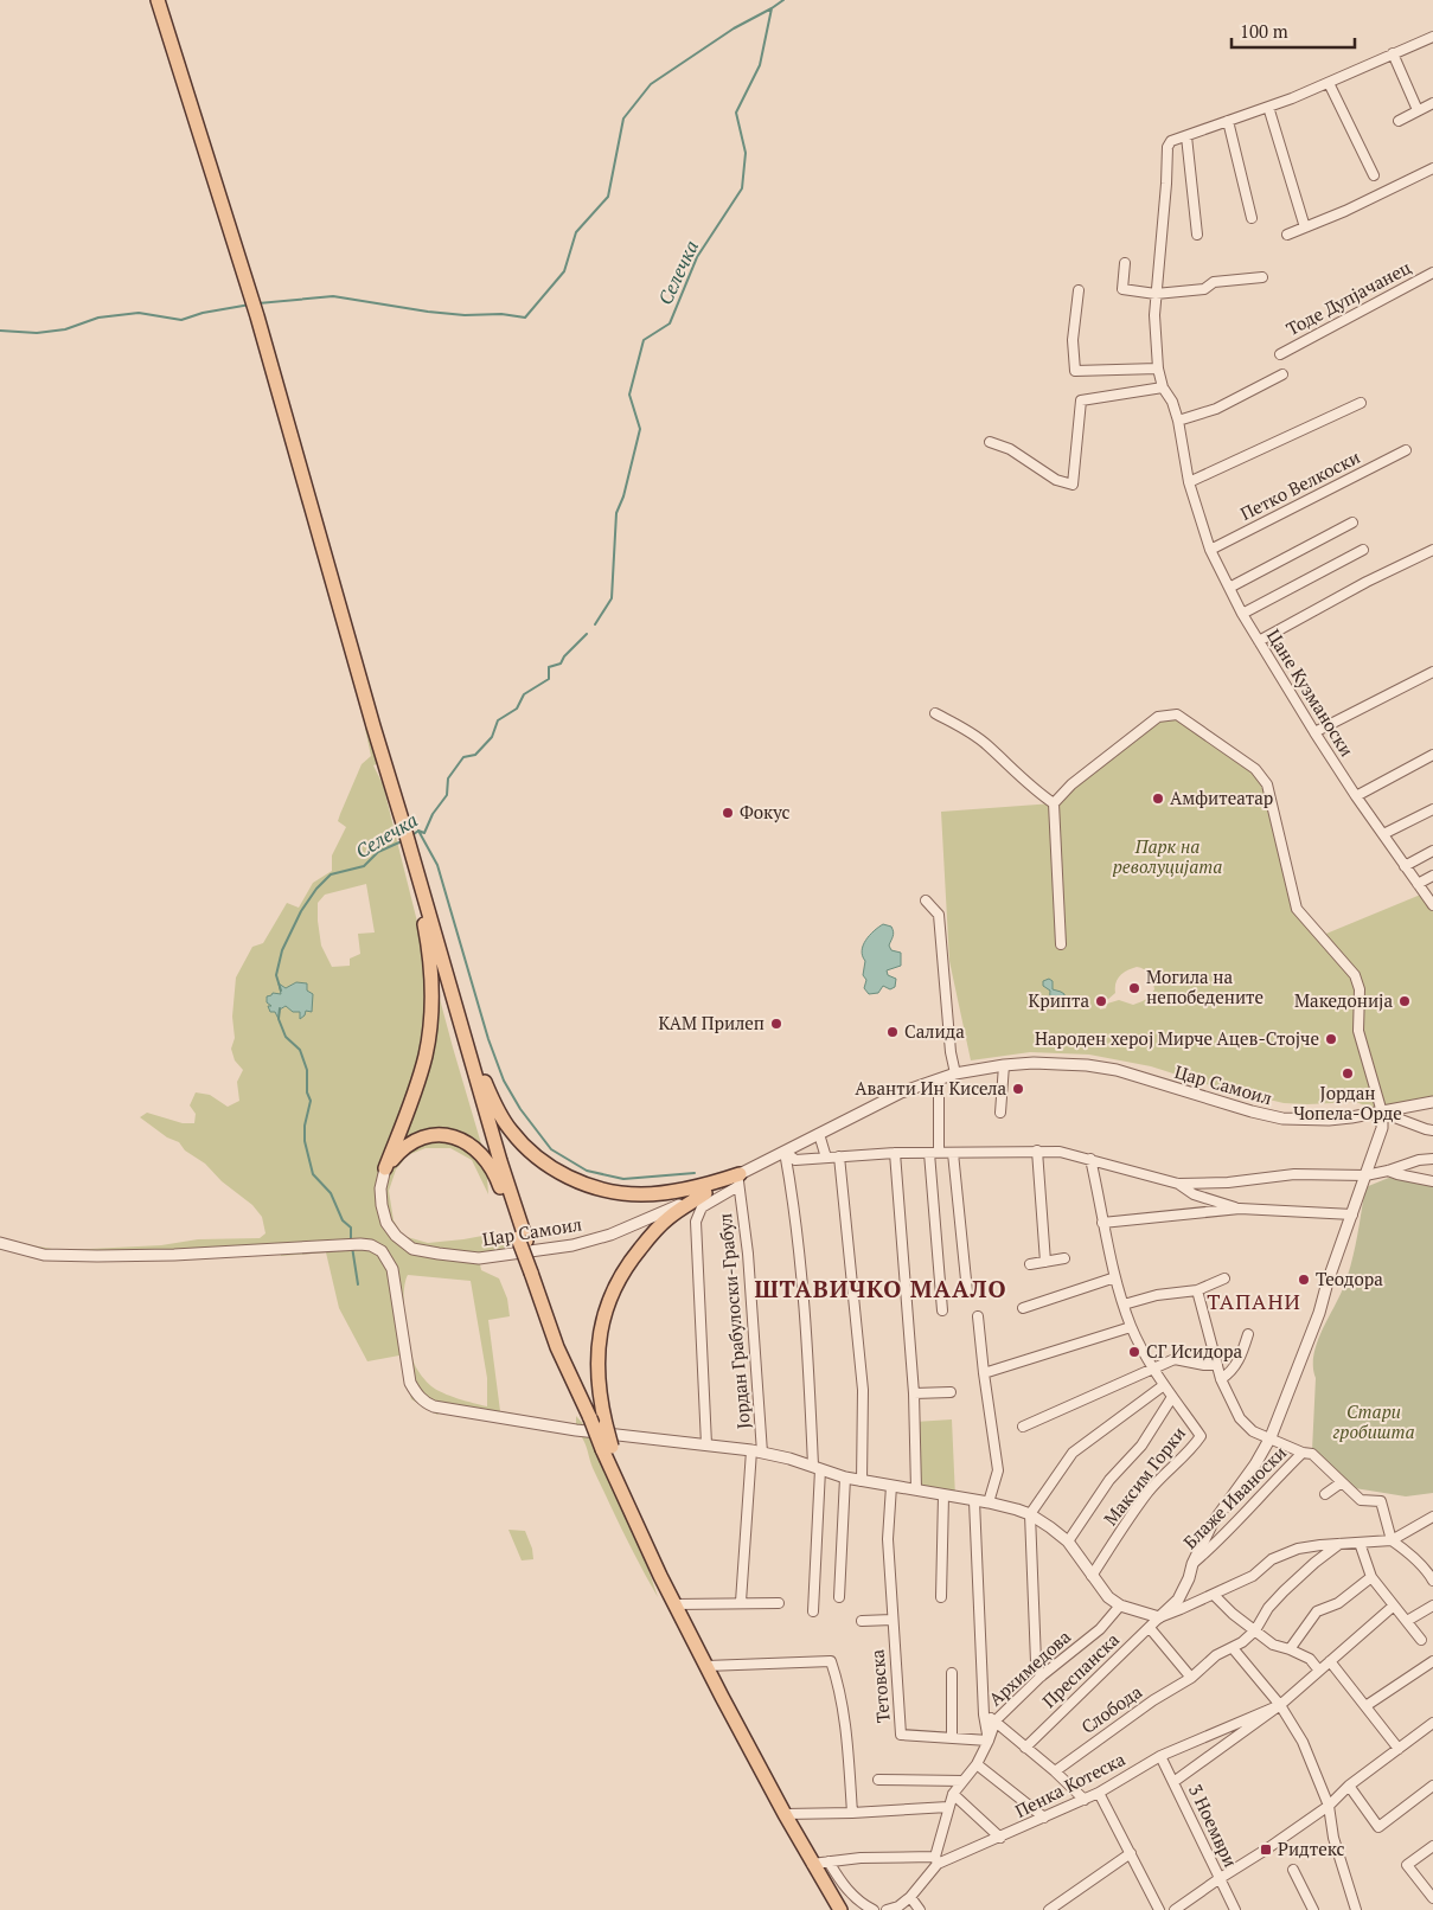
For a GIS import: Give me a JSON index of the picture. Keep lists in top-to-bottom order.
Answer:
{
  "streets": {
    "street": [
      "Тоде Дупјачанец",
      "Петко Велкоски",
      "Цане Кузманоски",
      "Цар Самоил",
      "Јордан Грабулоски-Грабул",
      "Максим Горки",
      "Блаже Иваноски",
      "Архимедова",
      "Преспанска",
      "Тетовска",
      "Слобода",
      "Пенка Котеска",
      "3 Ноември"
    ]
  },
  "crossings": [
    ["Петко Велкоски", "Цане Кузманоски"],
    ["Цар Самоил", "Јордан Грабулоски-Грабул"],
    ["Цар Самоил", "Блаже Иваноски"],
    ["Јордан Грабулоски-Грабул", "Максим Горки"],
    ["Јордан Грабулоски-Грабул", "Блаже Иваноски"],
    ["Јордан Грабулоски-Грабул", "Архимедова"],
    ["Јордан Грабулоски-Грабул", "Преспанска"],
    ["Јордан Грабулоски-Грабул", "Тетовска"],
    ["Блаже Иваноски", "Преспанска"],
    ["Архимедова", "Тетовска"],
    ["Архимедова", "Пенка Котеска"],
    ["Пенка Котеска", "3 Ноември"]
  ],
  "districts": ["ШТАВИЧКО МААЛО", "ТАПАНИ"],
  "water": ["Селечка"],
  "parks": ["Парк на револуцијата", "Стари гробишта"],
  "places": {
    "other": [
      "Амфитеатар",
      "Фокус",
      "Могила на непобедените",
      "Крипта",
      "Македонија",
      "КАМ Прилеп",
      "Салида",
      "Народен херој Мирче Ацев-Стојче",
      "Јордан Чопела-Орде",
      "Аванти Ин Кисела",
      "Теодора",
      "СГ Исидора"
    ],
    "transit": ["Ридтекс"]
  },
  "scale_bar": "100 m"
}
